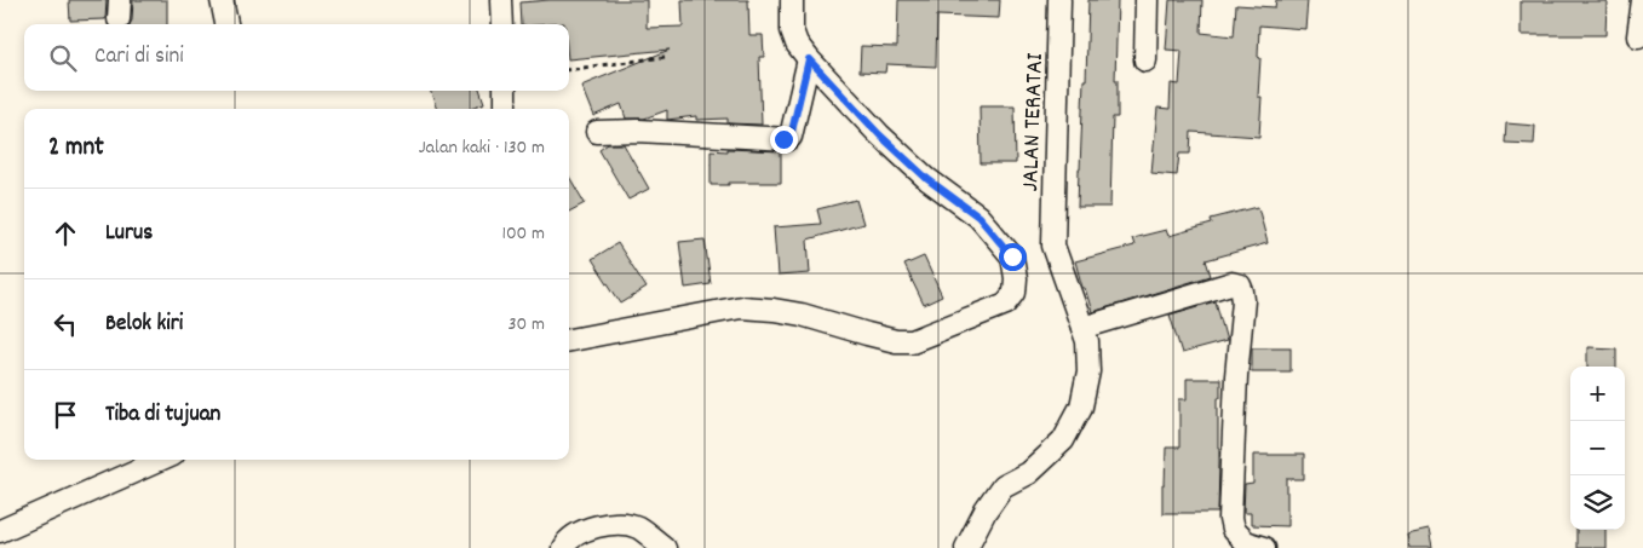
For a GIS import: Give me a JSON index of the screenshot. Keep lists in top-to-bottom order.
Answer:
{
  "streets": {
    "street": ["JALAN TERATAI"]
  },
  "page": {
    "search": "Cari di sini",
    "heading": ["2 mnt", "Jalan kaki · 130 m"],
    "list": [
      ["Lurus", "100 m"],
      ["Belok kiri", "30 m"],
      "Tiba di tujuan"
    ],
    "map_buttons": ["+", "−"]
  }
}
